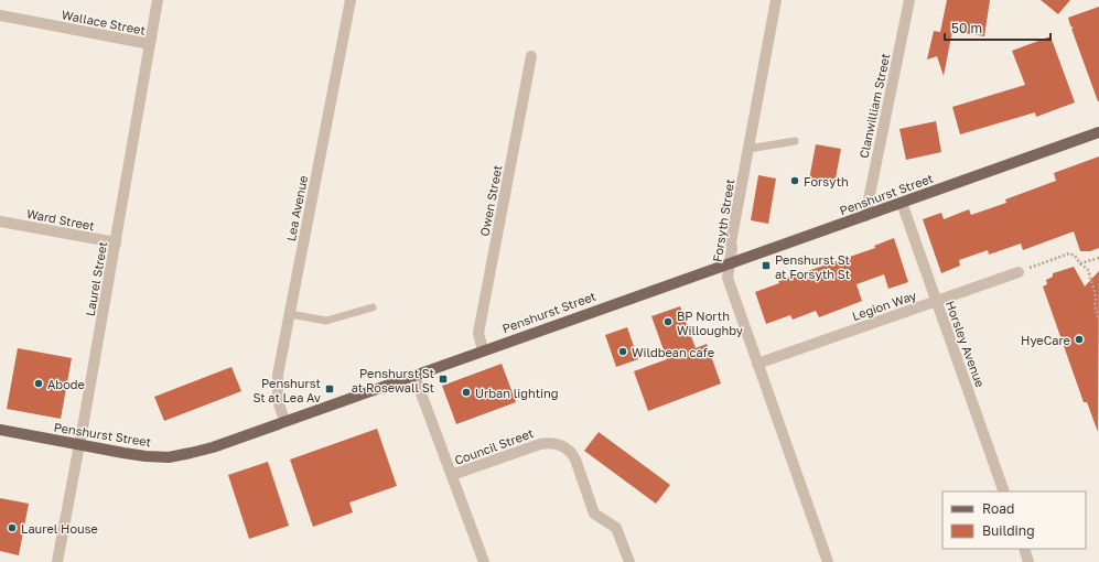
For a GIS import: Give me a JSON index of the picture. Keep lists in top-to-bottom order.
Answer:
{
  "streets": {
    "main road": ["Penshurst Street"],
    "street": [
      "Wallace Street",
      "Clanwilliam Street",
      "Owen Street",
      "Lea Avenue",
      "Ward Street",
      "Forsyth Street",
      "Laurel Street",
      "Legion Way",
      "Horsley Avenue",
      "Council Street"
    ]
  },
  "crossings": [
    ["Wallace Street", "Laurel Street"],
    ["Clanwilliam Street", "Penshurst Street"],
    ["Penshurst Street", "Owen Street"],
    ["Penshurst Street", "Lea Avenue"],
    ["Penshurst Street", "Forsyth Street"],
    ["Penshurst Street", "Laurel Street"],
    ["Penshurst Street", "Horsley Avenue"],
    ["Ward Street", "Laurel Street"],
    ["Forsyth Street", "Legion Way"],
    ["Legion Way", "Horsley Avenue"]
  ],
  "places": {
    "other": [
      "Forsyth",
      "BP North Willoughby",
      "HyeCare",
      "Wildbean cafe",
      "Abode",
      "Urban lighting",
      "Laurel House"
    ],
    "transit": ["Penshurst St at Forsyth St", "Penshurst St at Rosewall St", "Penshurst St at Lea Av"]
  },
  "legend": ["Road", "Building"],
  "scale_bar": "50 m"
}
